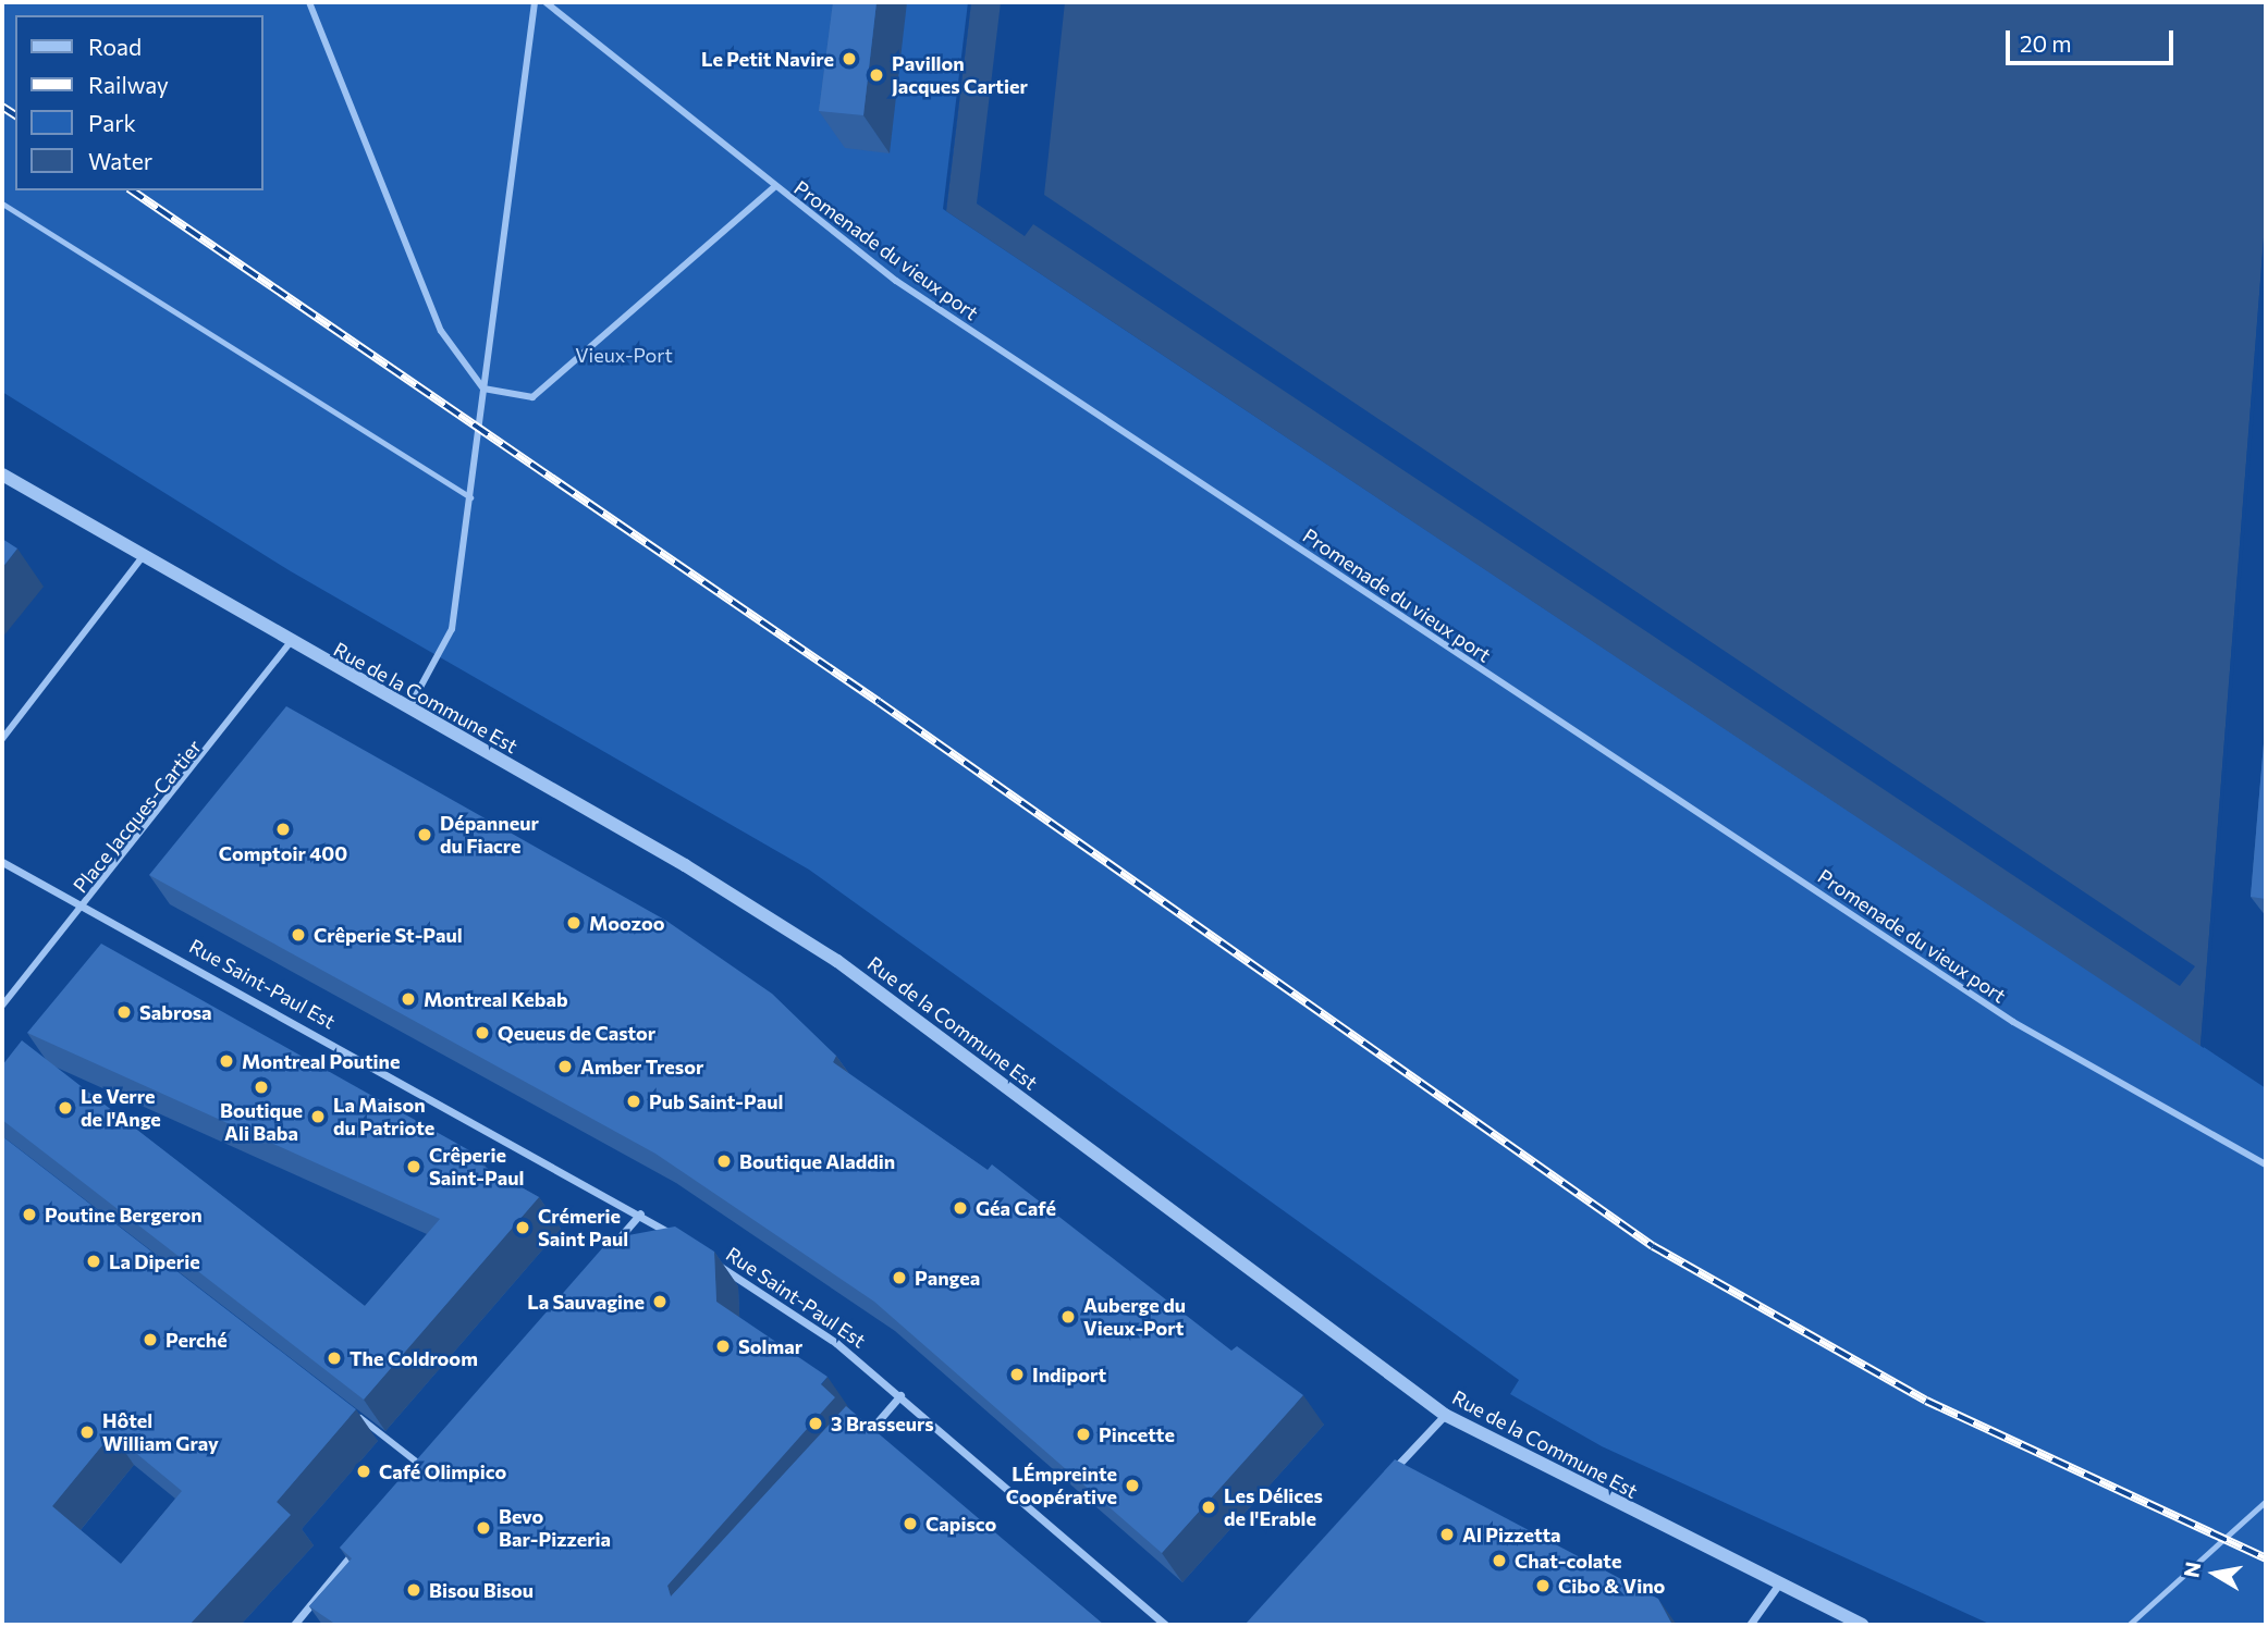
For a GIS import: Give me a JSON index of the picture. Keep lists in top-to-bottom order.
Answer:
{
  "streets": {
    "street": [
      "Promenade du vieux port",
      "Rue de la Commune Est",
      "Place Jacques-Cartier",
      "Rue Saint-Paul Est"
    ]
  },
  "crossings": [
    ["Rue de la Commune Est", "Place Jacques-Cartier"],
    ["Place Jacques-Cartier", "Rue Saint-Paul Est"]
  ],
  "parks": ["Vieux-Port"],
  "places": [
    "Le Petit Navire",
    "Pavillon Jacques Cartier",
    "Comptoir 400",
    "Dépanneur du Fiacre",
    "Moozoo",
    "Crêperie St-Paul",
    "Montreal Kebab",
    "Sabrosa",
    "Qeueus de Castor",
    "Montreal Poutine",
    "Amber Tresor",
    "Boutique Ali Baba",
    "Pub Saint-Paul",
    "Le Verre de l'Ange",
    "La Maison du Patriote",
    "Boutique Aladdin",
    "Crêperie Saint-Paul",
    "Géa Café",
    "Poutine Bergeron",
    "Crémerie Saint Paul",
    "La Diperie",
    "Pangea",
    "La Sauvagine",
    "Auberge du Vieux-Port",
    "Perché",
    "Solmar",
    "The Coldroom",
    "Indiport",
    "3 Brasseurs",
    "Hôtel William Gray",
    "Pincette",
    "Café Olimpico",
    "LÉmpreinte Coopérative",
    "Les Délices de l'Erable",
    "Capisco",
    "Bevo Bar-Pizzeria",
    "Al Pizzetta",
    "Chat-colate",
    "Cibo & Vino",
    "Bisou Bisou"
  ],
  "legend": [
    "Road",
    "Railway",
    "Park",
    "Water"
  ],
  "scale_bar": "20 m",
  "north": "left"
}
